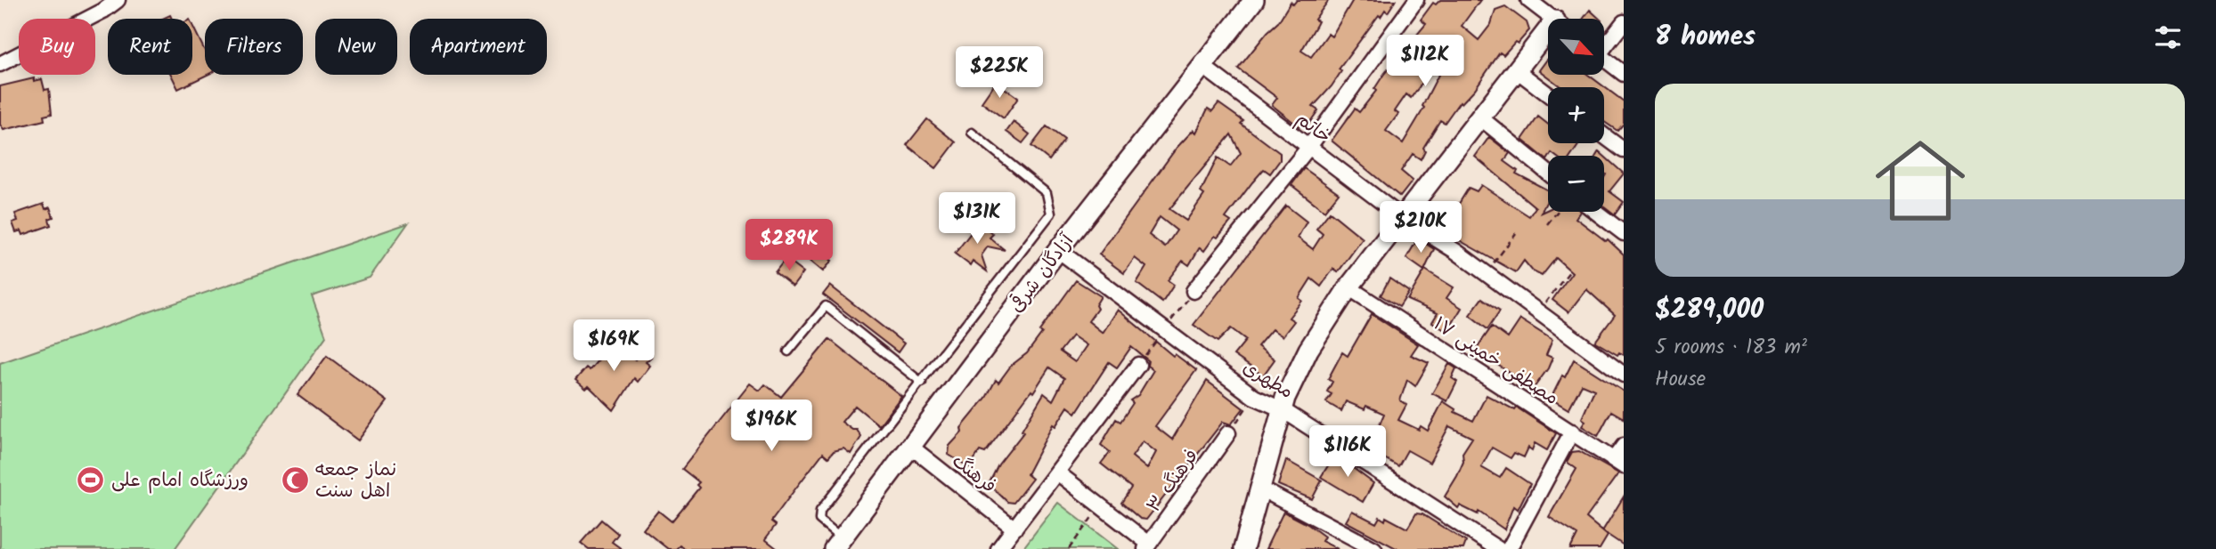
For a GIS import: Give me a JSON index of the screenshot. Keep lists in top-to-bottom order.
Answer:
{
  "streets": {
    "main road": ["آزادگان شرقی"],
    "street": [
      "خاتم",
      "مصطفی خمینی ۱۷",
      "مطهری",
      "فرهنگ",
      "فرهنگ ۳"
    ]
  },
  "crossings": [
    ["خاتم", "آزادگان شرقی"],
    ["آزادگان شرقی", "مطهری"],
    ["آزادگان شرقی", "فرهنگ"]
  ],
  "places": {
    "sports": ["ورزشگاه امام علی"],
    "mosque": ["نماز جمعه اهل سنت"]
  },
  "north": "bottom right",
  "page": {
    "heading": "8 homes",
    "map_buttons": ["+", "−"],
    "chip": [
      "Buy",
      "Rent",
      "Filters",
      "New",
      "Apartment"
    ],
    "price": [
      "$112K",
      "$225K",
      "$131K",
      "$210K",
      "$289K",
      "$169K",
      "$196K",
      "$116K"
    ],
    "list": [
      {
        "name": "$289,000",
        "note": "5 rooms · 183 m² · House"
      }
    ]
  }
}
